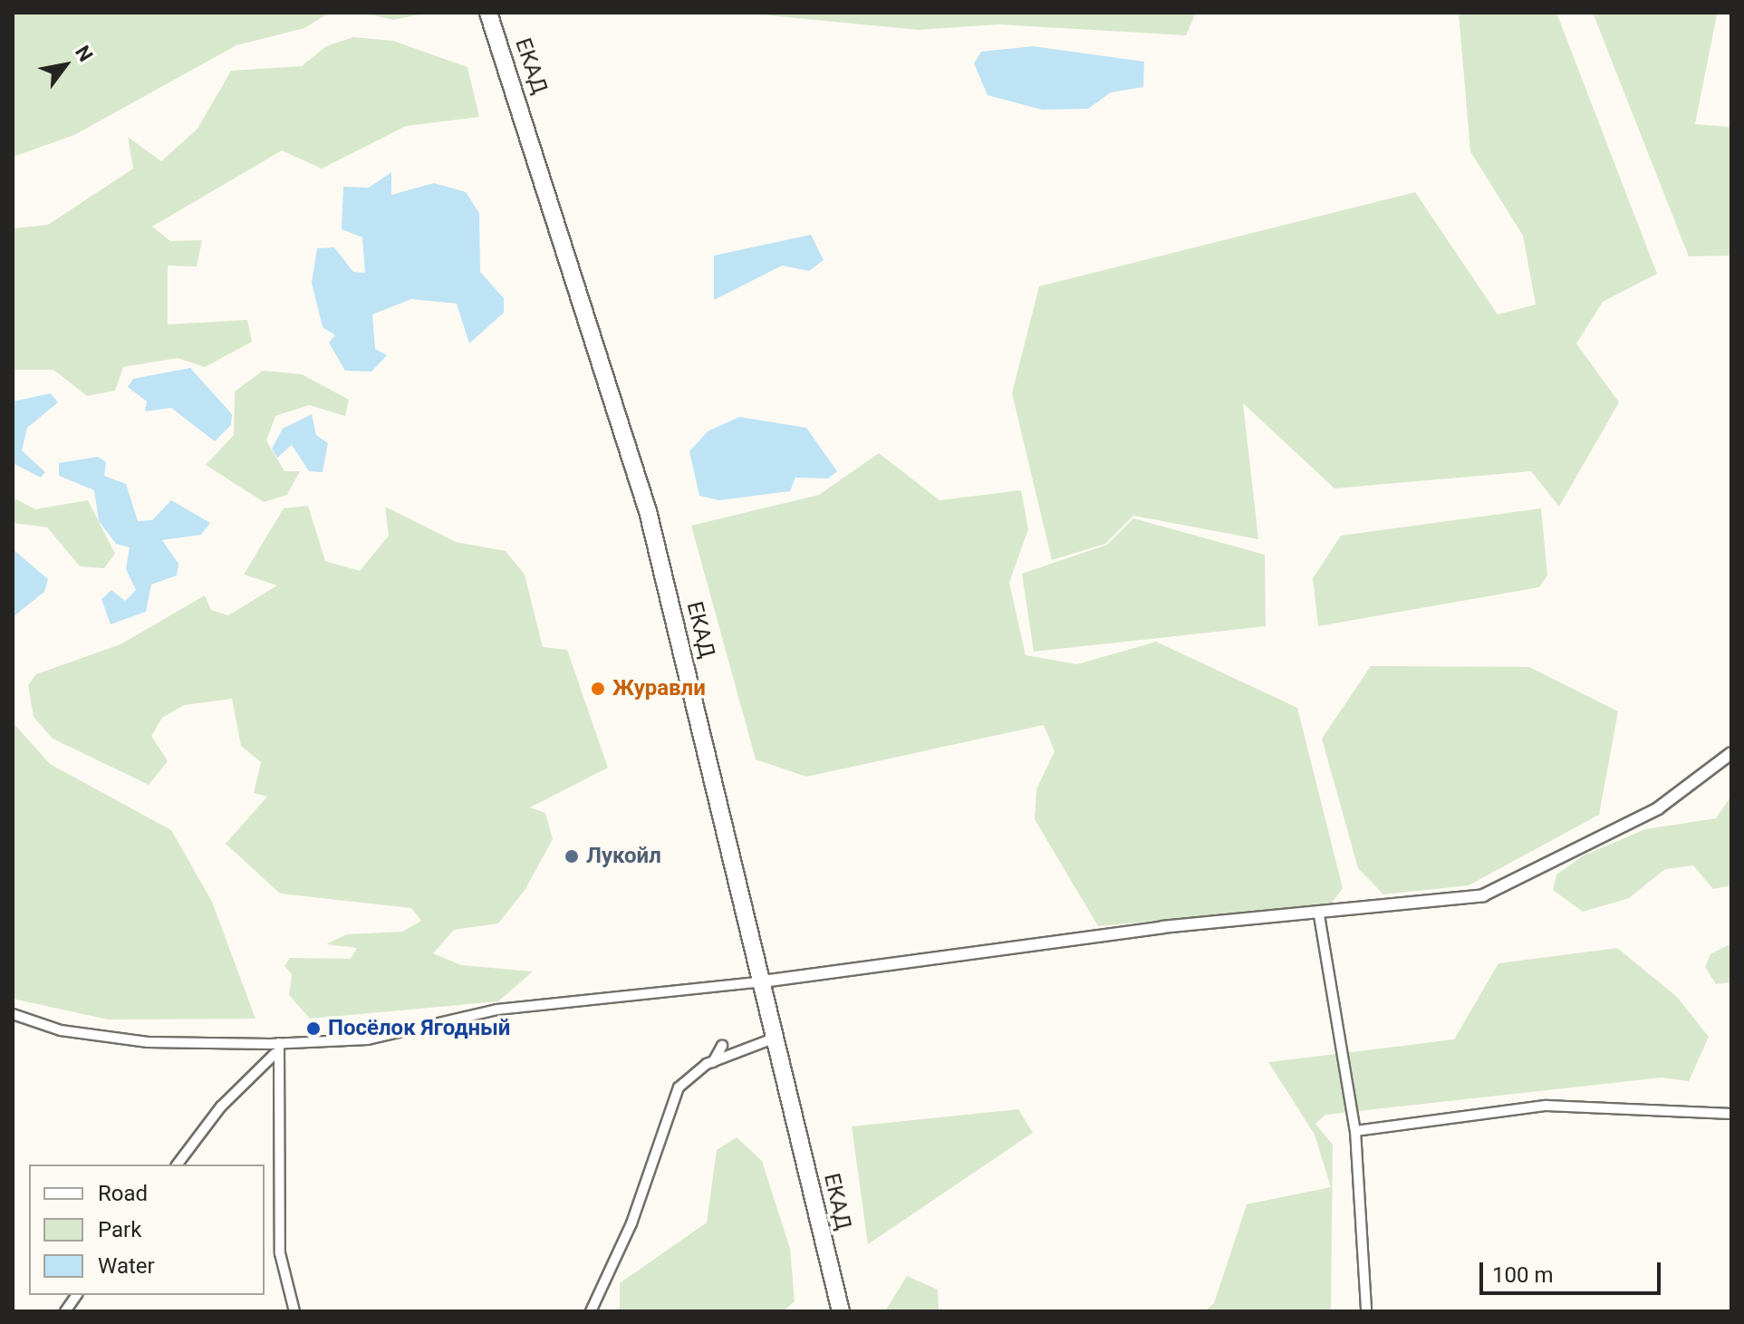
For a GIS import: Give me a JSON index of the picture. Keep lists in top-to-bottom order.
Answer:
{
  "streets": {
    "highway": ["ЕКАД"]
  },
  "places": ["Журавли", "Лукойл", "Посёлок Ягодный"],
  "legend": ["Road", "Park", "Water"],
  "scale_bar": "100 m",
  "north": "top right"
}
